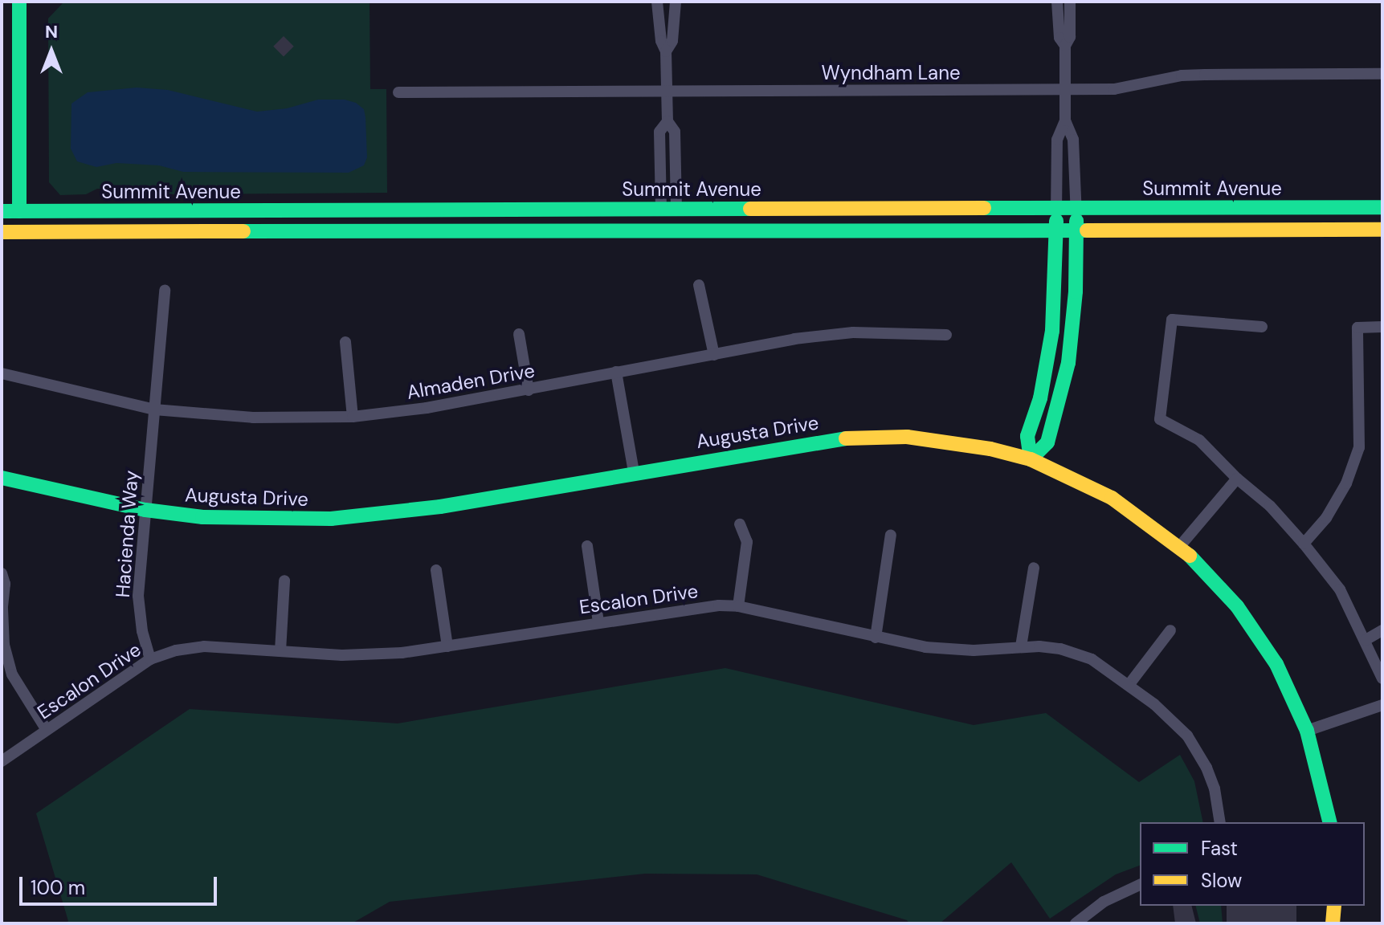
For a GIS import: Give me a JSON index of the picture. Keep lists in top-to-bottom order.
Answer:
{
  "streets": {
    "main road": ["Summit Avenue", "Augusta Drive"],
    "street": [
      "Wyndham Lane",
      "Almaden Drive",
      "Hacienda Way",
      "Escalon Drive"
    ]
  },
  "crossings": [
    ["Almaden Drive", "Hacienda Way"],
    ["Augusta Drive", "Hacienda Way"],
    ["Hacienda Way", "Escalon Drive"]
  ],
  "legend": ["Fast", "Slow"],
  "scale_bar": "100 m",
  "north": "top"
}
